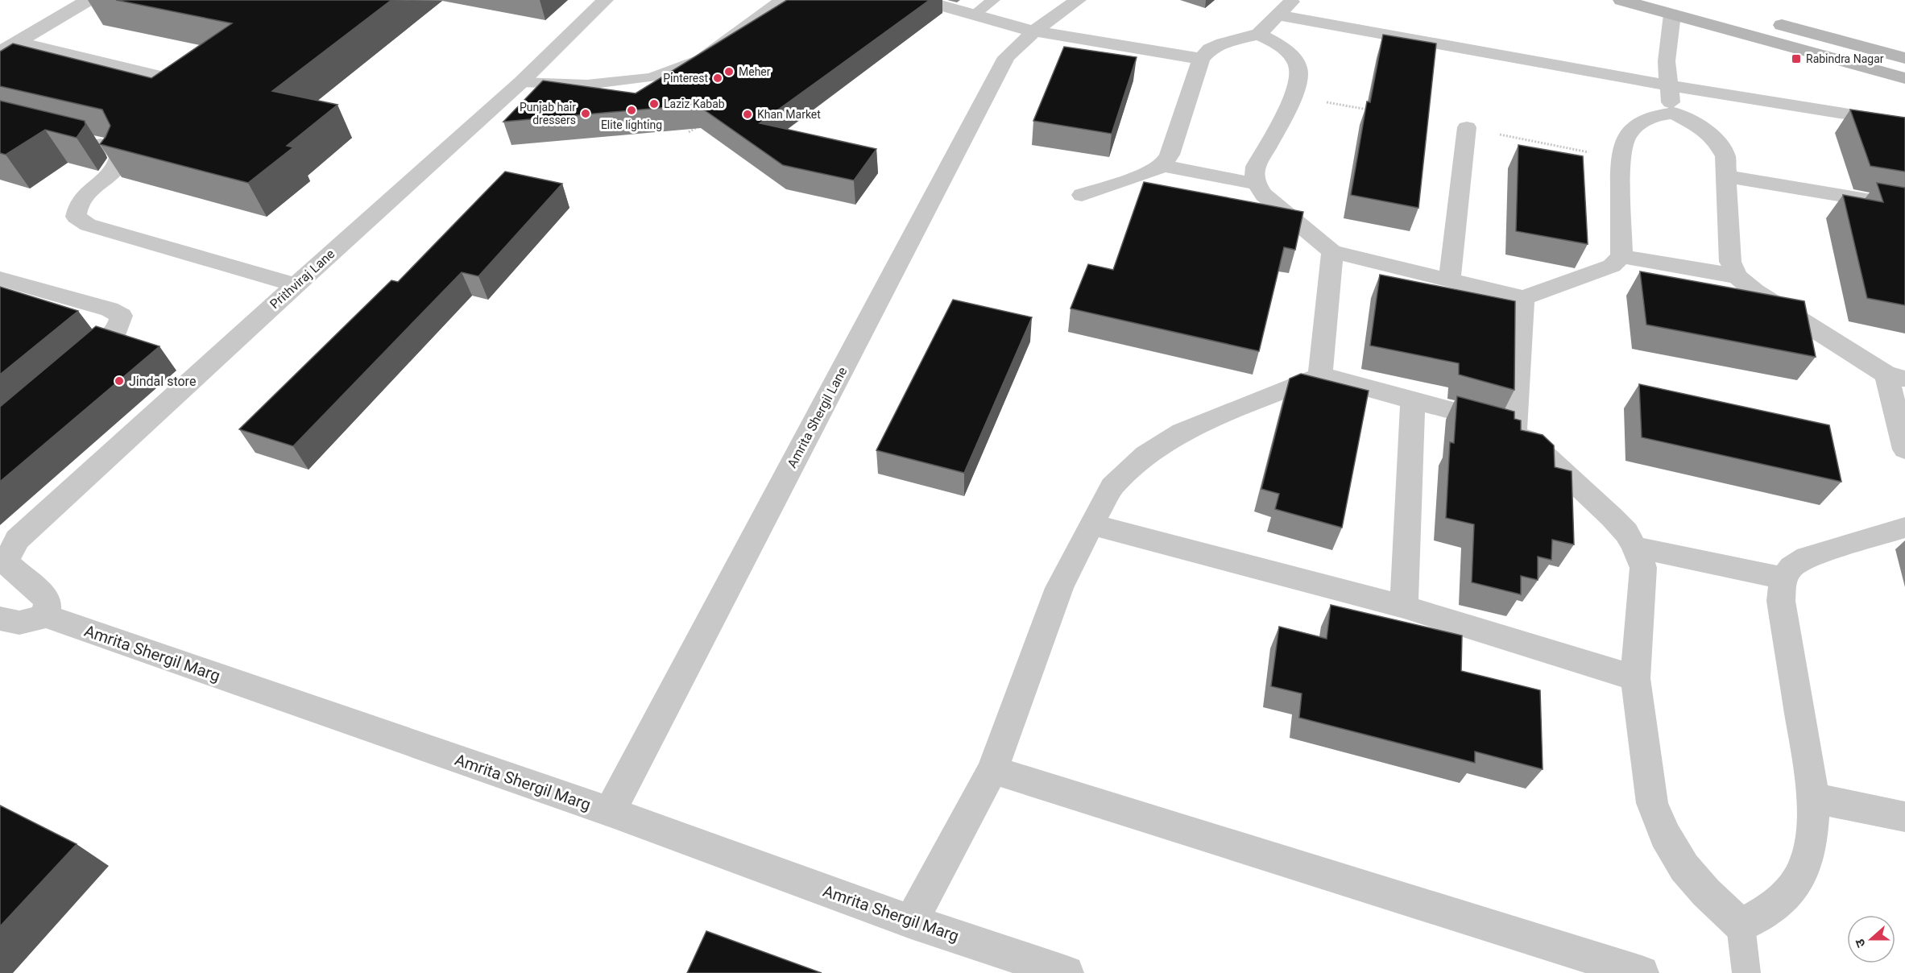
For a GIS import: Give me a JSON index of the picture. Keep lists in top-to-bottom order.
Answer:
{
  "streets": {
    "street": ["Prithviraj Lane", "Amrita Shergil Lane", "Amrita Shergil Marg"]
  },
  "crossings": [
    ["Prithviraj Lane", "Amrita Shergil Marg"],
    ["Amrita Shergil Lane", "Amrita Shergil Marg"]
  ],
  "places": {
    "transit": ["Rabindra Nagar"],
    "other": [
      "Meher",
      "Pinterest",
      "Laziz Kabab",
      "Elite lighting",
      "Punjab hair dressers",
      "Khan Market",
      "Jindal store"
    ]
  },
  "north": "left"
}
